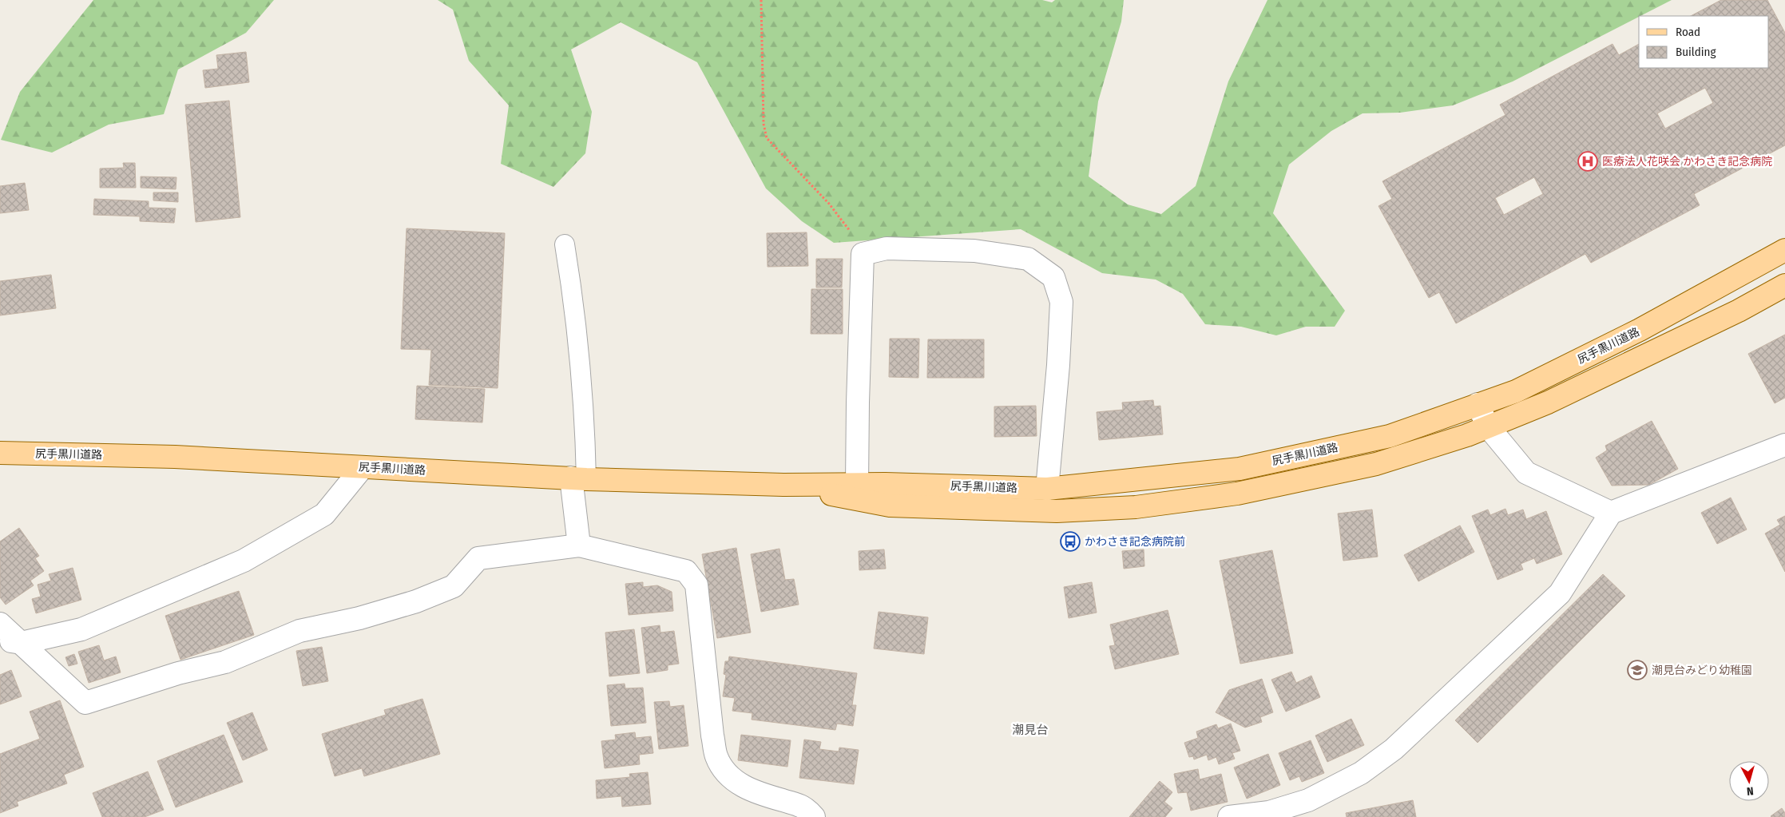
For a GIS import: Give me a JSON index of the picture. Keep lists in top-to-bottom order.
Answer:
{
  "streets": {
    "main road": ["尻手黒川道路"]
  },
  "districts": ["潮見台"],
  "places": {
    "hospital": ["医療法人花咲会 かわさき記念病院"],
    "bus stop": ["かわさき記念病院前"],
    "school or university": ["潮見台みどり幼稚園"]
  },
  "legend": ["Road", "Building"],
  "north": "bottom"
}
